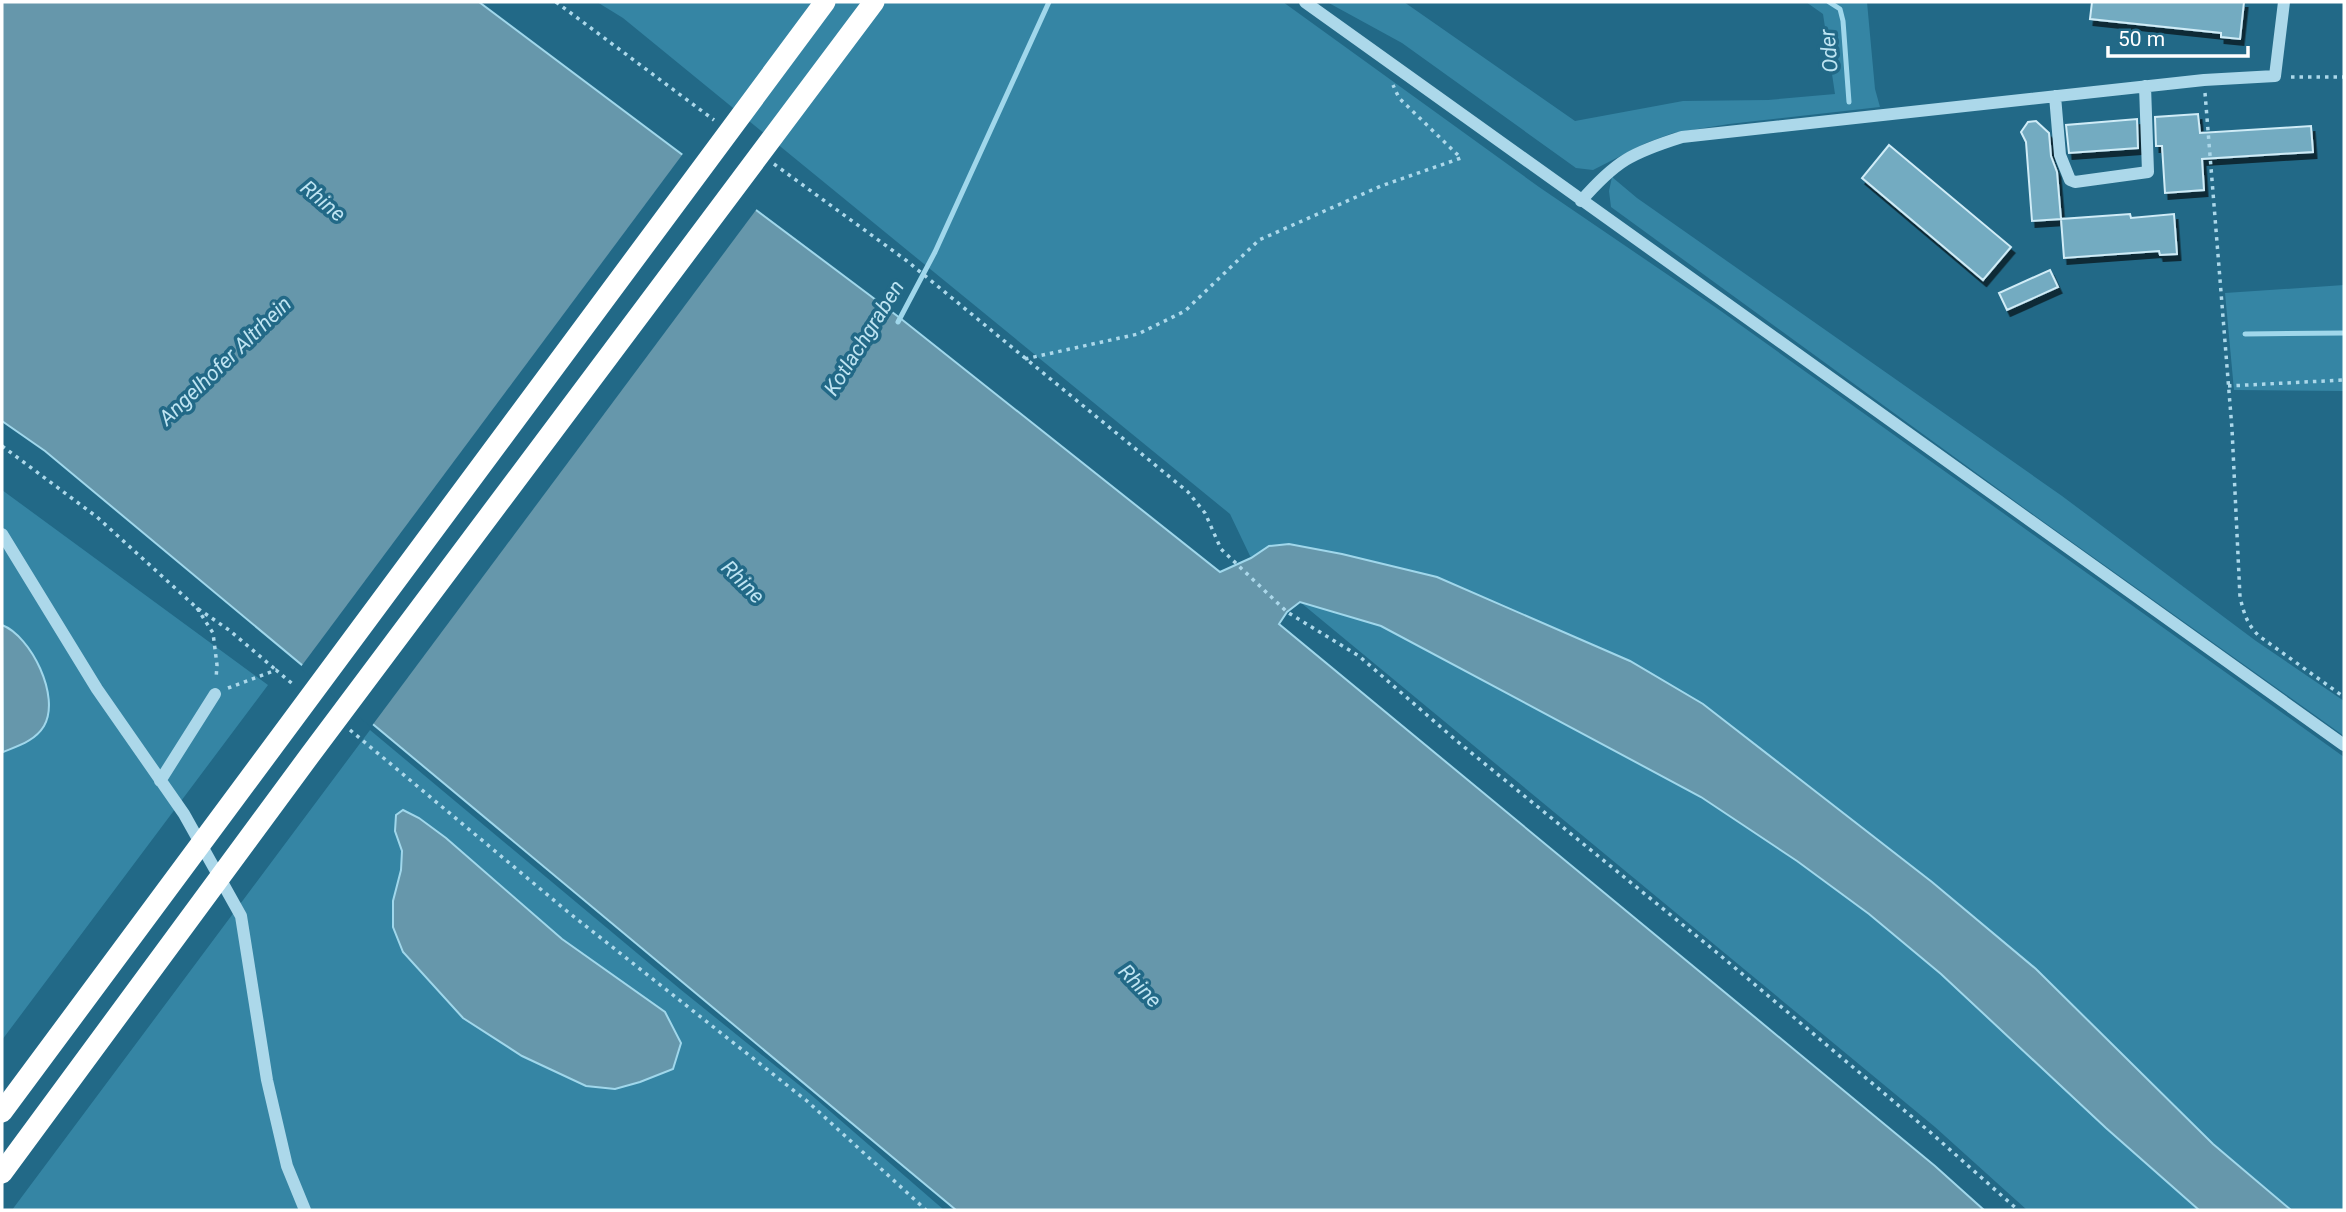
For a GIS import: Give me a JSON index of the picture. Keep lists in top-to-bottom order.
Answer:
{
  "water": [
    "Oder",
    "Rhine",
    "Kotlachgraben",
    "Angelhofer Altrhein"
  ],
  "scale_bar": "50 m"
}
